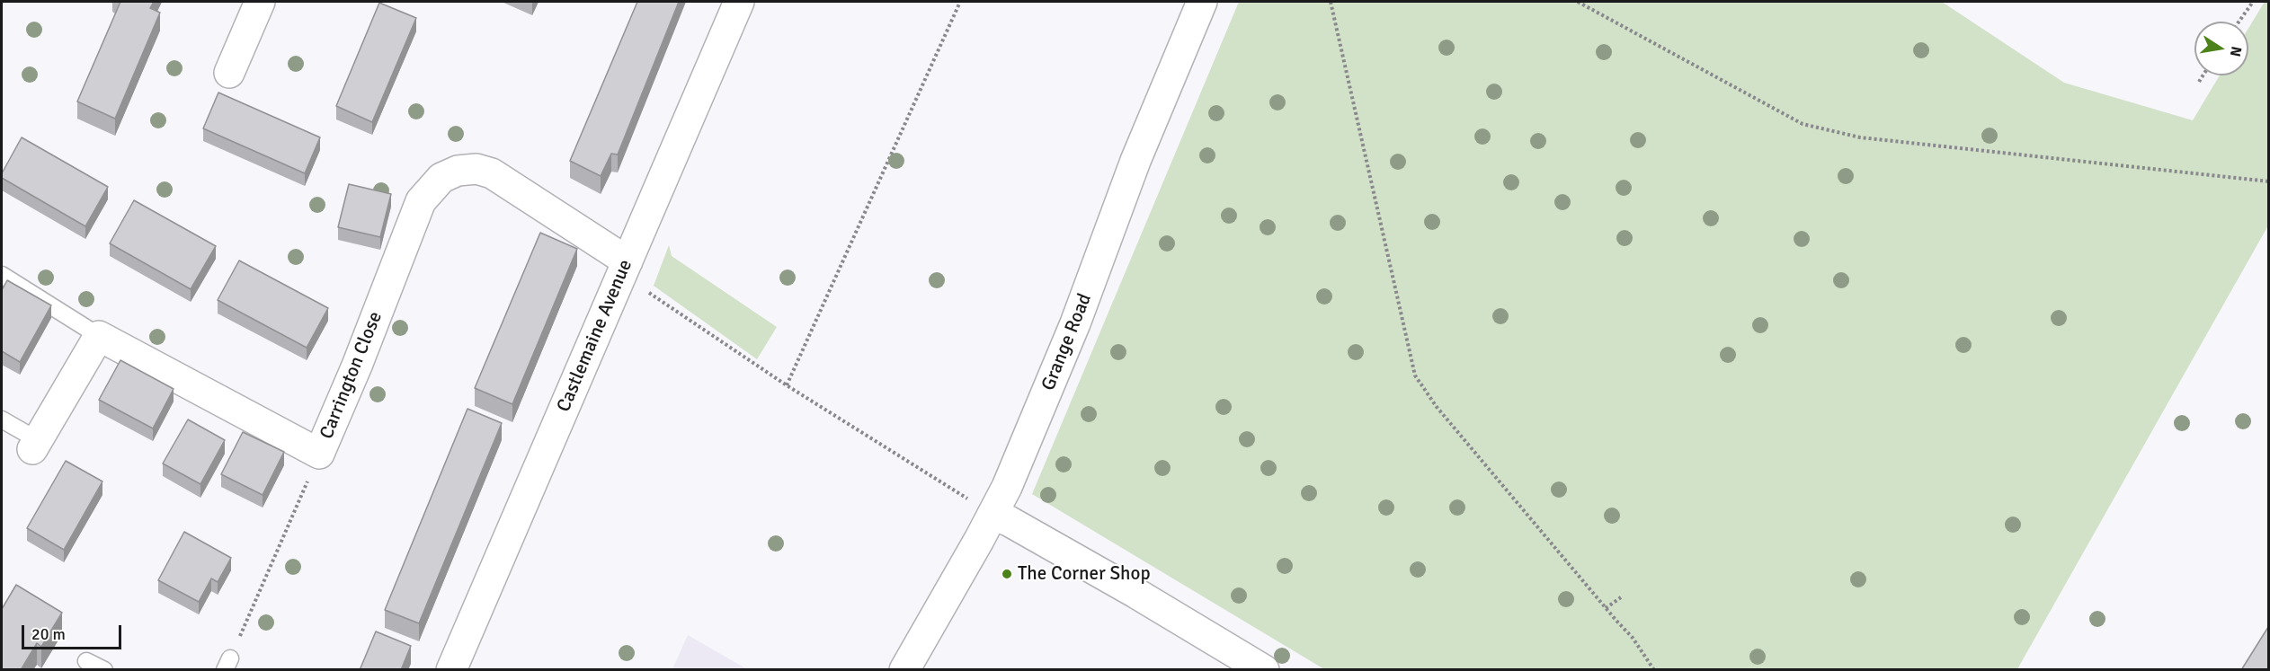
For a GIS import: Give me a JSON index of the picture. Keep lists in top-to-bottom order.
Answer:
{
  "streets": {
    "street": ["Castlemaine Avenue", "Grange Road", "Carrington Close"]
  },
  "crossings": [
    ["Castlemaine Avenue", "Carrington Close"]
  ],
  "places": ["The Corner Shop"],
  "scale_bar": "20 m",
  "north": "right"
}
